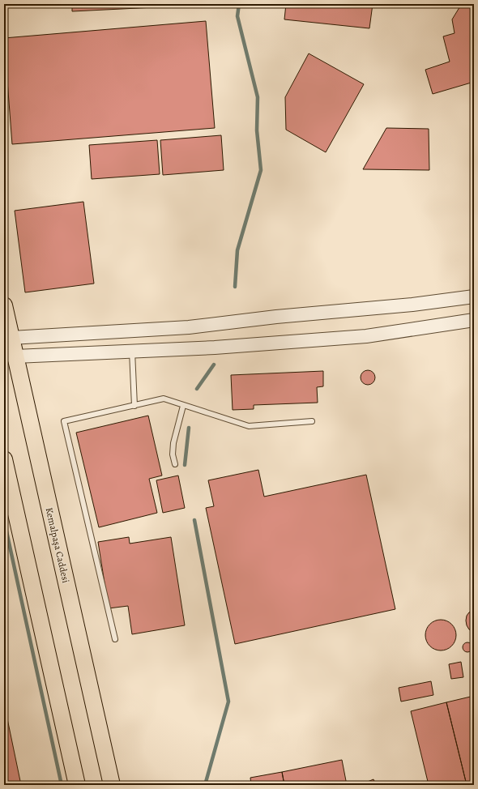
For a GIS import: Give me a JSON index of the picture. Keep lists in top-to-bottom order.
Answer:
{
  "streets": {
    "main road": ["Kemalpaşa Caddesi"]
  }
}
